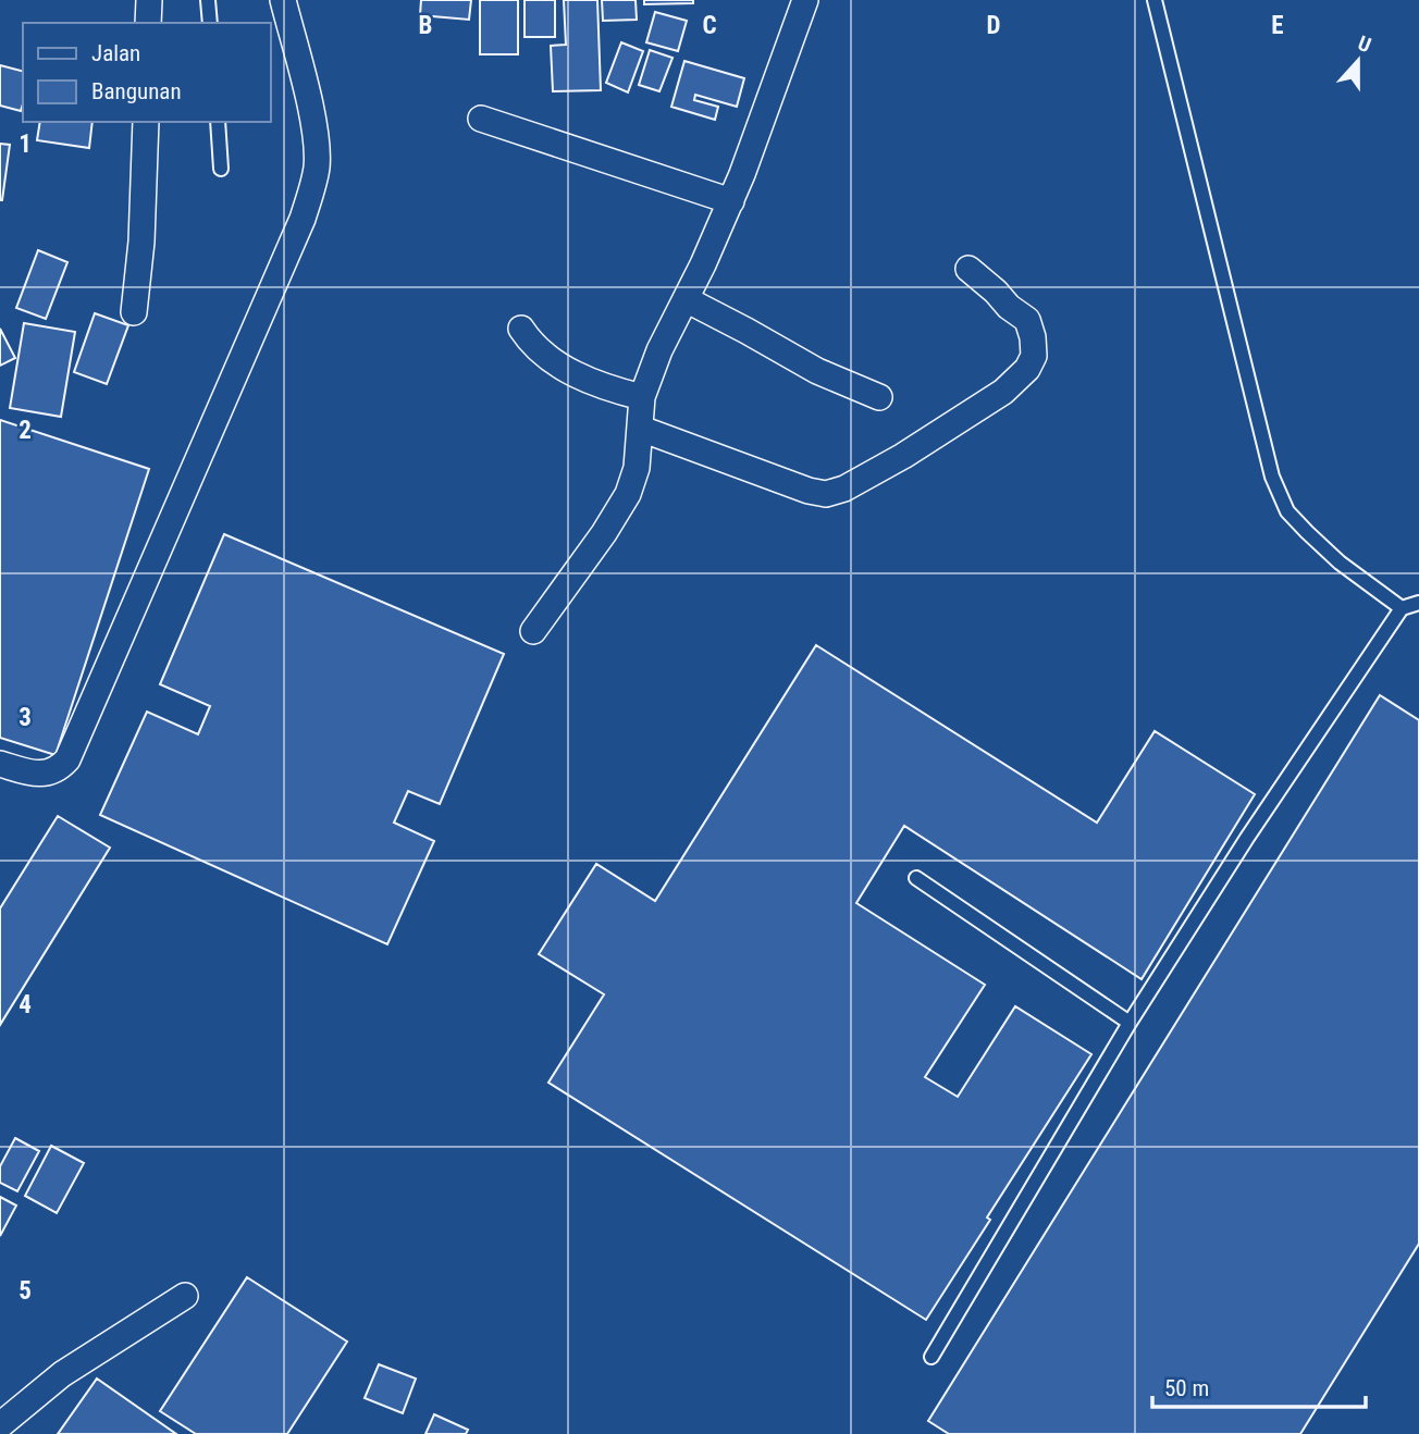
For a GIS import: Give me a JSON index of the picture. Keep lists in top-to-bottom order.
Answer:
{
  "legend": ["Jalan", "Bangunan"],
  "scale_bar": "50 m",
  "north": "top",
  "grid": {
    "columns": [
      "B",
      "C",
      "D",
      "E"
    ],
    "rows": [
      "1",
      "2",
      "3",
      "4",
      "5"
    ]
  }
}
